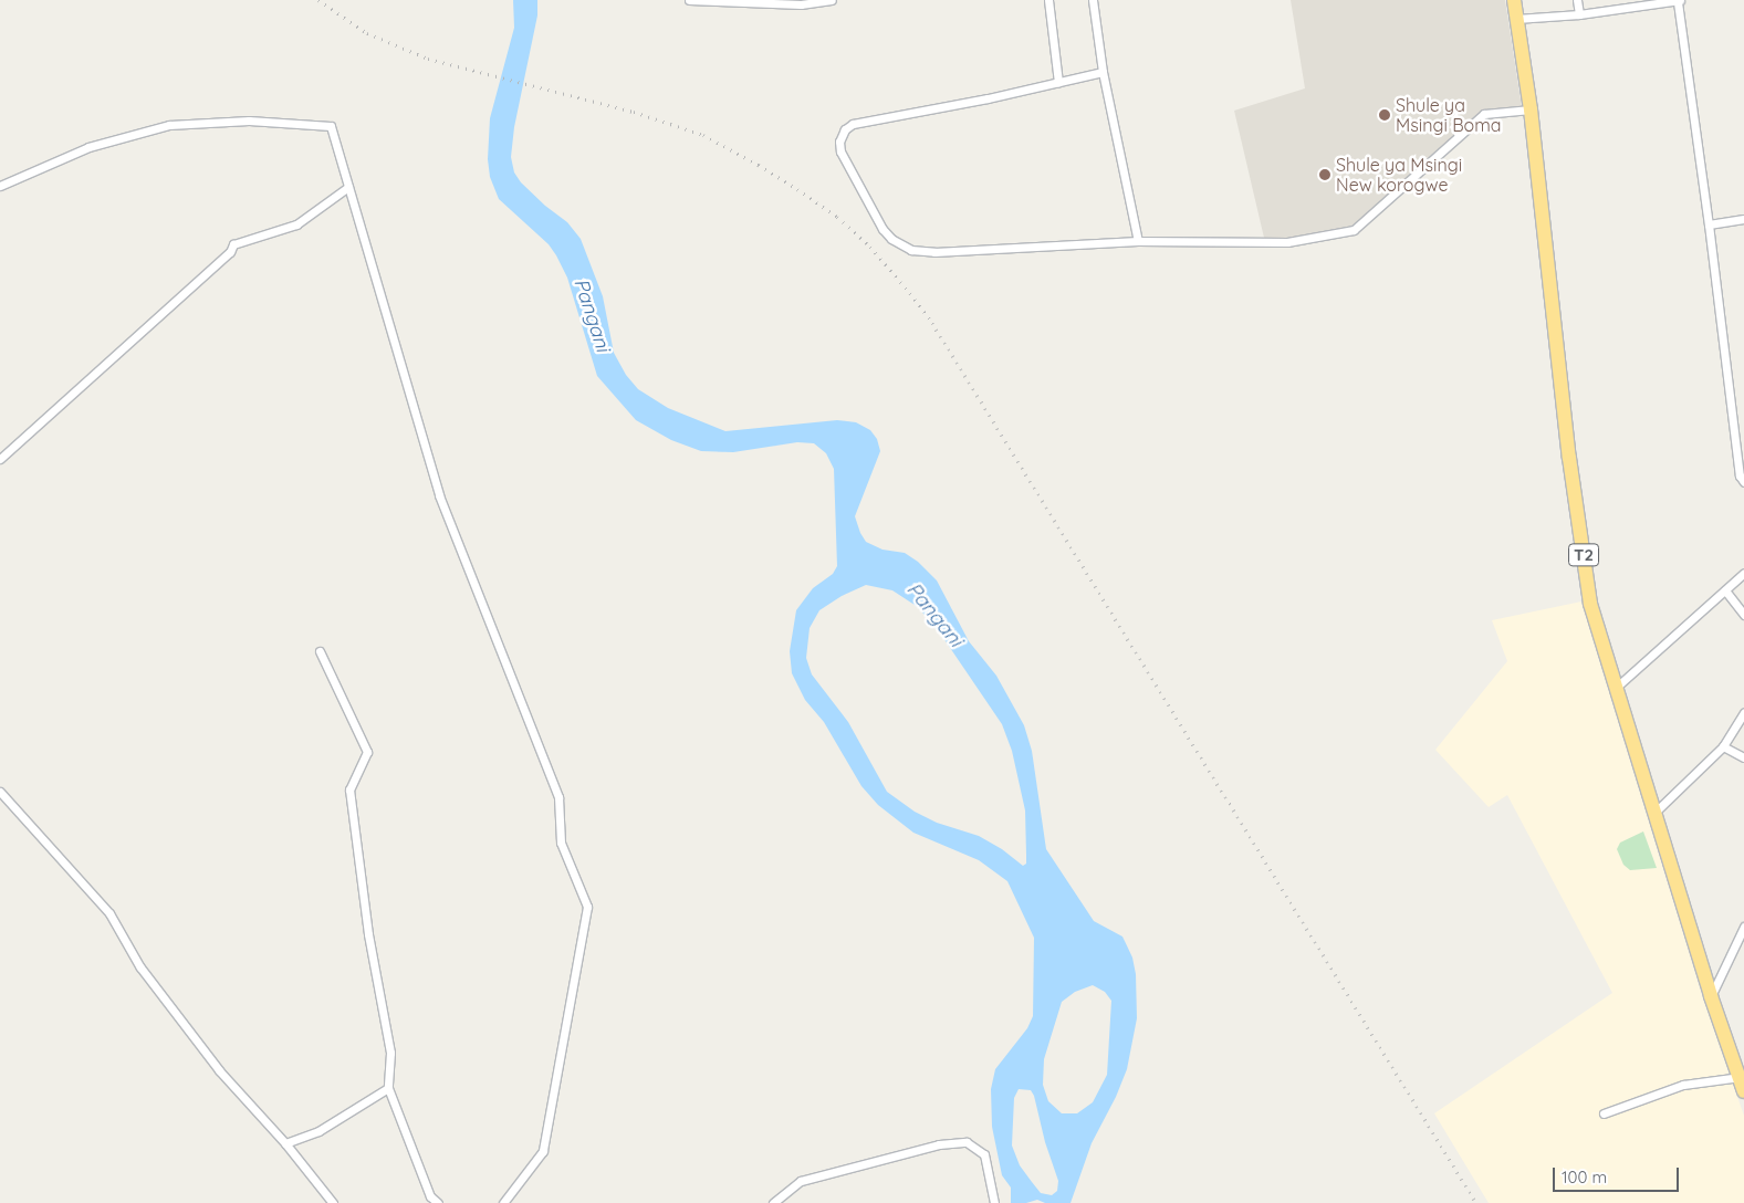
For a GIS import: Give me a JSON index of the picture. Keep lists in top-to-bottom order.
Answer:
{
  "streets": {
    "highway": ["T2"]
  },
  "water": ["Pangani"],
  "places": ["Shule ya Msingi Boma", "Shule ya Msingi New korogwe"],
  "scale_bar": "100 m"
}
